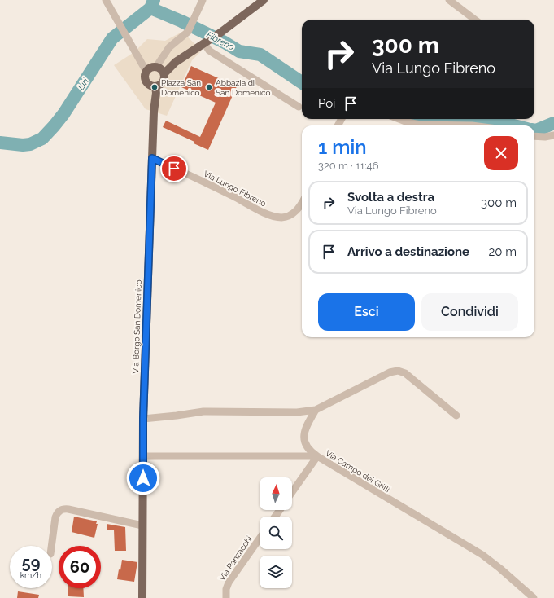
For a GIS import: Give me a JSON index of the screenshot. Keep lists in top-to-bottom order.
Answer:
{
  "streets": {
    "main road": ["Via Borgo San Domenico"],
    "street": ["Via Lungo Fibreno", "Via Campo dei Grilli", "Via Panzacchi"]
  },
  "crossings": [
    ["Via Lungo Fibreno", "Via Borgo San Domenico"],
    ["Via Borgo San Domenico", "Via Campo dei Grilli"]
  ],
  "water": ["Fibreno", "Liri"],
  "places": ["Piazza San Domenico", "Abbazia di San Domenico"],
  "north": "top",
  "page": {
    "turn": ["300 m", "Via Lungo Fibreno"],
    "then": "Poi",
    "heading": ["1 min", "320 m · 11:46"],
    "list": [
      {
        "name": "Svolta a destra",
        "note": "Via Lungo Fibreno",
        "value": "300 m"
      },
      {
        "name": "Arrivo a destinazione",
        "value": "20 m"
      }
    ],
    "buttons": ["Esci", "Condividi"],
    "speed": "59 km/h",
    "limit": "60"
  }
}
